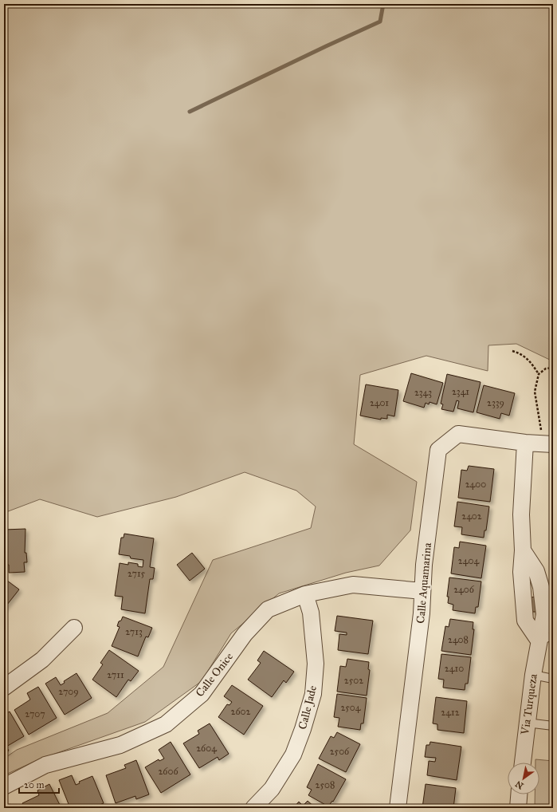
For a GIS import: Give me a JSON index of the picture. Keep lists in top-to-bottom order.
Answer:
{
  "streets": {
    "street": [
      "Calle Aquamarina",
      "Calle Onice",
      "Via Turqueza",
      "Calle Jade"
    ]
  },
  "crossings": [
    ["Calle Aquamarina", "Calle Onice"],
    ["Calle Aquamarina", "Via Turqueza"],
    ["Calle Onice", "Calle Jade"]
  ],
  "house_numbers": [
    "2341",
    "2343",
    "2401",
    "2339",
    "2400",
    "2402",
    "2404",
    "2715",
    "2406",
    "2713",
    "2408",
    "2410",
    "2711",
    "2502",
    "2709",
    "2504",
    "2602",
    "2412",
    "2707",
    "2604",
    "2506",
    "2606",
    "2508"
  ],
  "scale_bar": "20 m",
  "north": "bottom left"
}
